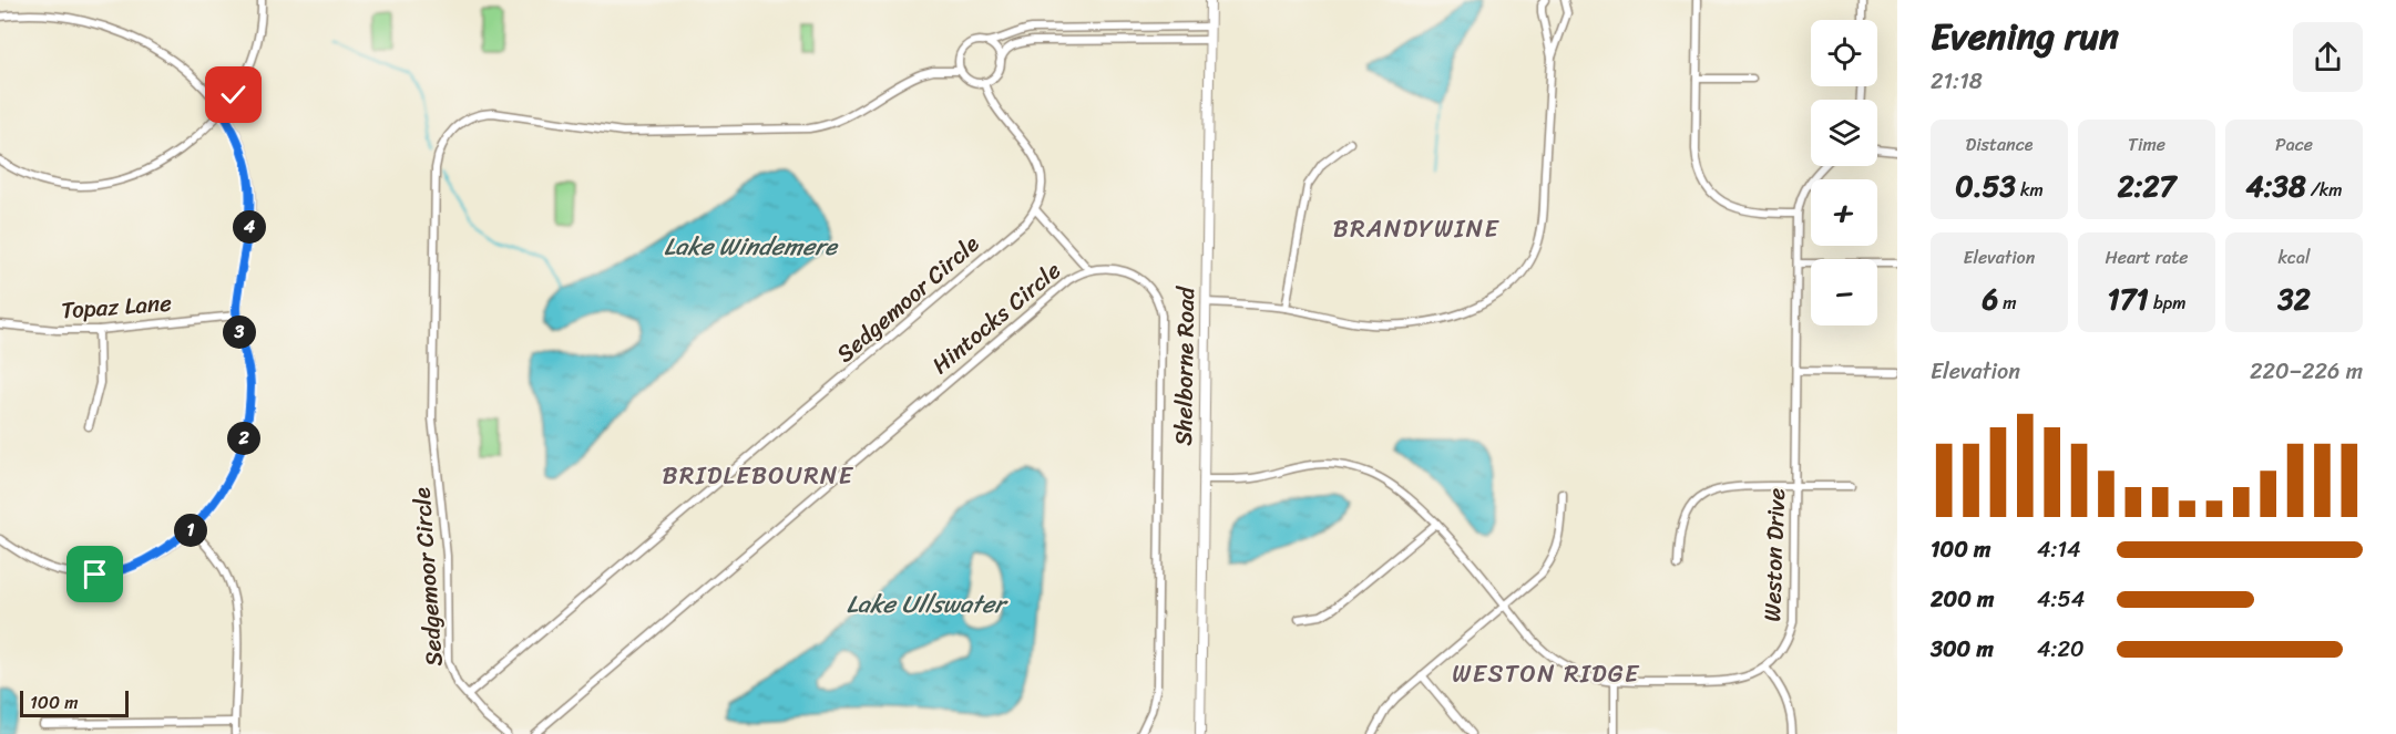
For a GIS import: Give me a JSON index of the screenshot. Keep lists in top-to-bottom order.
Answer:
{
  "streets": {
    "street": [
      "Sedgemoor Circle",
      "Topaz Lane",
      "Hintocks Circle",
      "Shelborne Road",
      "Weston Drive"
    ]
  },
  "districts": ["BRANDYWINE", "BRIDLEBOURNE", "WESTON RIDGE"],
  "water": ["Lake Windemere", "Lake Ullswater"],
  "scale_bar": "100 m",
  "page": {
    "heading": ["Evening run", "21:18"],
    "map_buttons": ["+", "−"],
    "stats": [
      ["Distance", "0.53 km"],
      ["Time", "2:27"],
      ["Pace", "4:38 /km"],
      ["Elevation", "6 m"],
      ["Heart rate", "171 bpm"],
      ["kcal", "32"]
    ],
    "pins": [
      "4",
      "3",
      "2",
      "1"
    ],
    "chart": ["Elevation", "220–226 m"],
    "list": [
      {
        "name": "100 m",
        "note": "4:14"
      },
      {
        "name": "200 m",
        "note": "4:54"
      },
      {
        "name": "300 m",
        "note": "4:20"
      }
    ],
    "scale": "100 m"
  }
}
